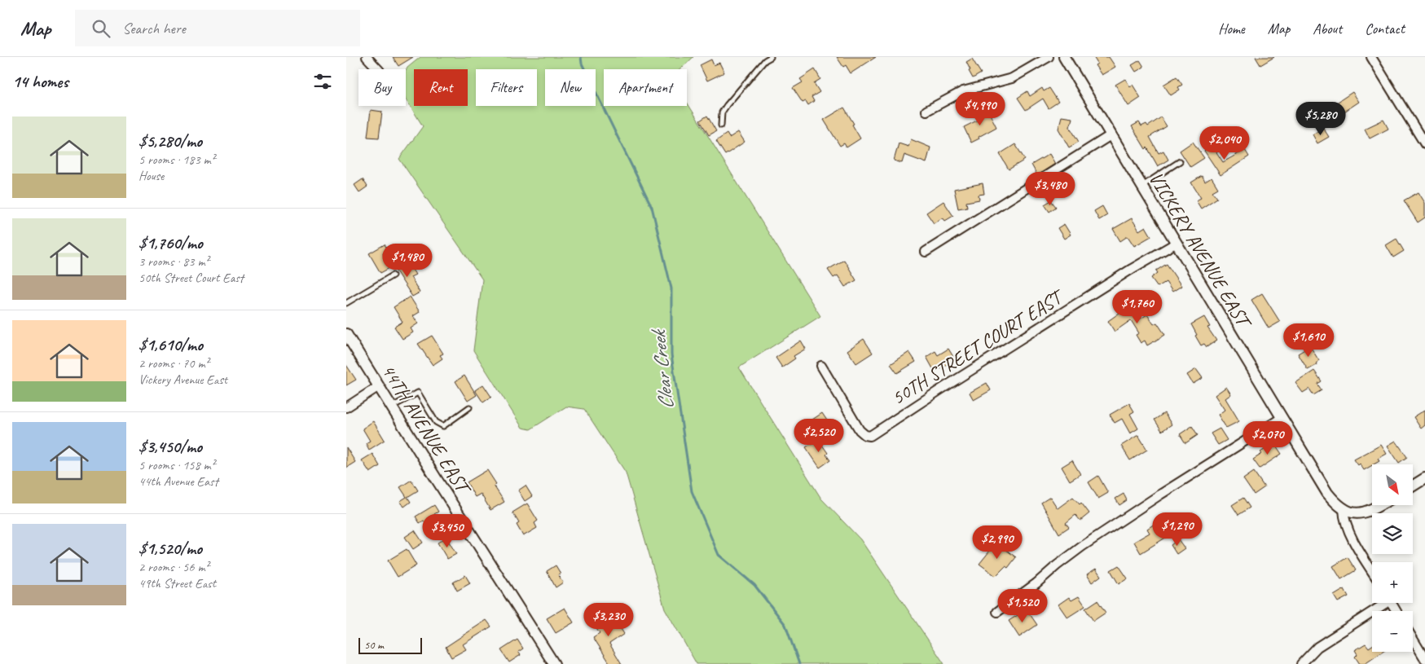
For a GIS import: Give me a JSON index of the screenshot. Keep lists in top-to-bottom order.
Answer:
{
  "streets": {
    "street": ["VICKERY AVENUE EAST", "50TH STREET COURT EAST", "44TH AVENUE EAST"]
  },
  "crossings": [
    ["VICKERY AVENUE EAST", "50TH STREET COURT EAST"]
  ],
  "water": ["Clear Creek"],
  "scale_bar": "50 m",
  "north": "bottom right",
  "page": {
    "header": "Map",
    "search": "Search here",
    "nav": [
      "Home",
      "Map",
      "About",
      "Contact"
    ],
    "heading": "14 homes",
    "chip": [
      "Buy",
      "Rent",
      "Filters",
      "New",
      "Apartment"
    ],
    "price": [
      "$4,990",
      "$5,280",
      "$2,040",
      "$3,480",
      "$1,480",
      "$1,760",
      "$1,610",
      "$2,520",
      "$2,070",
      "$1,290",
      "$3,450",
      "$2,990",
      "$1,520",
      "$3,230"
    ],
    "list": [
      {
        "name": "$5,280/mo",
        "note": "5 rooms · 183 m² · House"
      },
      {
        "name": "$1,760/mo",
        "note": "3 rooms · 83 m² · 50th Street Court East"
      },
      {
        "name": "$1,610/mo",
        "note": "2 rooms · 70 m² · Vickery Avenue East"
      },
      {
        "name": "$3,450/mo",
        "note": "5 rooms · 158 m² · 44th Avenue East"
      },
      {
        "name": "$1,520/mo",
        "note": "2 rooms · 56 m² · 49th Street East"
      }
    ],
    "map_buttons": ["+", "−"],
    "scale": "50 m"
  }
}
